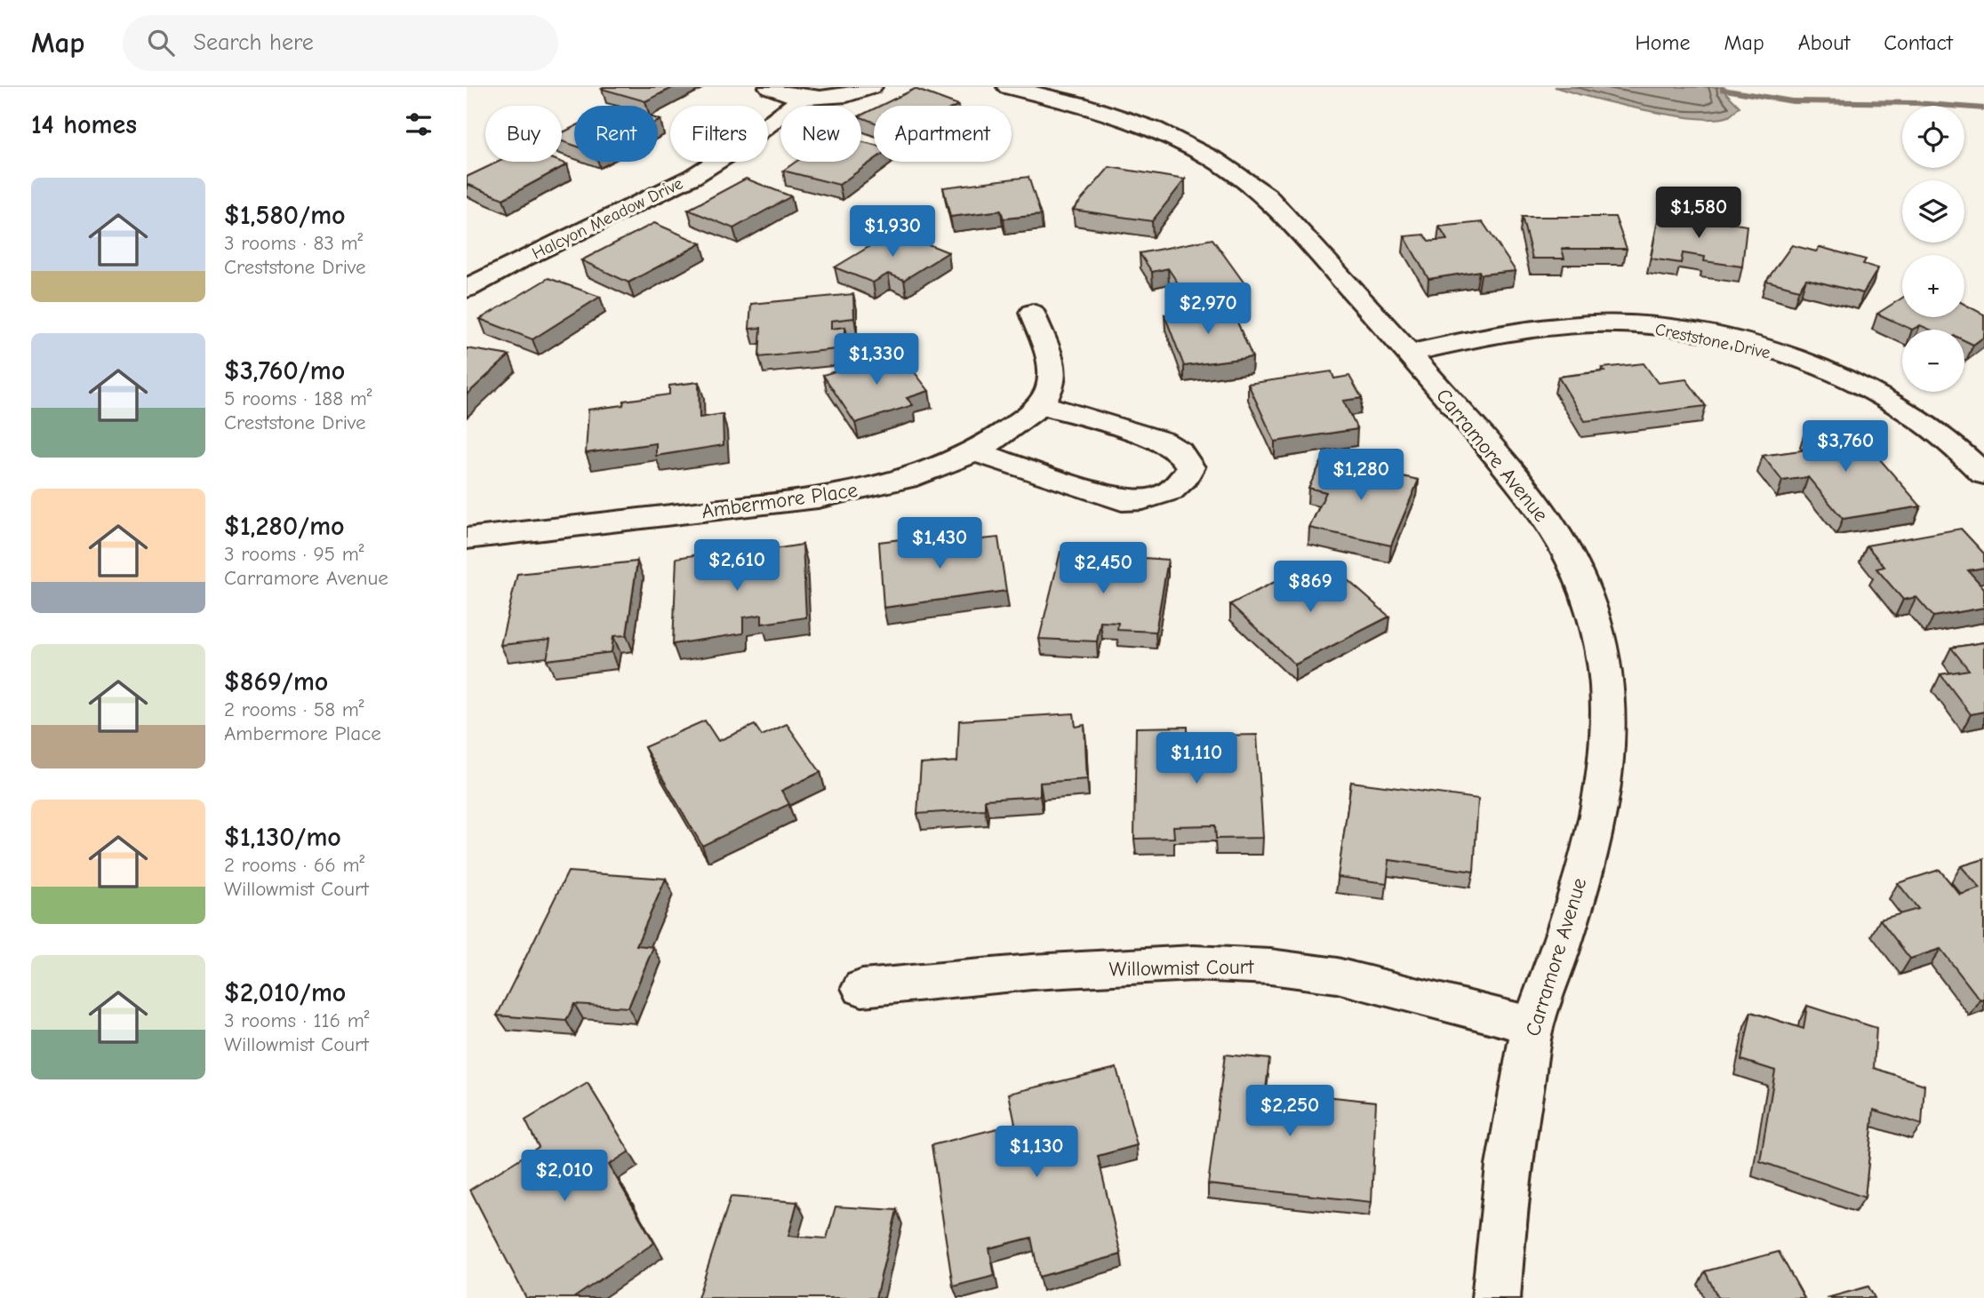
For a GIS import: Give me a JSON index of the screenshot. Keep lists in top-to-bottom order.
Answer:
{
  "streets": {
    "street": [
      "Halcyon Meadow Drive",
      "Creststone Drive",
      "Carramore Avenue",
      "Ambermore Place",
      "Willowmist Court"
    ]
  },
  "crossings": [
    ["Creststone Drive", "Carramore Avenue"],
    ["Carramore Avenue", "Willowmist Court"]
  ],
  "page": {
    "header": "Map",
    "search": "Search here",
    "nav": [
      "Home",
      "Map",
      "About",
      "Contact"
    ],
    "heading": "14 homes",
    "map_buttons": ["+", "−"],
    "chip": [
      "Buy",
      "Rent",
      "Filters",
      "New",
      "Apartment"
    ],
    "list": [
      {
        "name": "$1,580/mo",
        "note": "3 rooms · 83 m² · Creststone Drive"
      },
      {
        "name": "$3,760/mo",
        "note": "5 rooms · 188 m² · Creststone Drive"
      },
      {
        "name": "$1,280/mo",
        "note": "3 rooms · 95 m² · Carramore Avenue"
      },
      {
        "name": "$869/mo",
        "note": "2 rooms · 58 m² · Ambermore Place"
      },
      {
        "name": "$1,130/mo",
        "note": "2 rooms · 66 m² · Willowmist Court"
      },
      {
        "name": "$2,010/mo",
        "note": "3 rooms · 116 m² · Willowmist Court"
      }
    ],
    "price": [
      "$1,580",
      "$1,930",
      "$2,970",
      "$1,330",
      "$3,760",
      "$1,280",
      "$1,430",
      "$2,610",
      "$2,450",
      "$869",
      "$1,110",
      "$2,250",
      "$1,130",
      "$2,010"
    ]
  }
}
